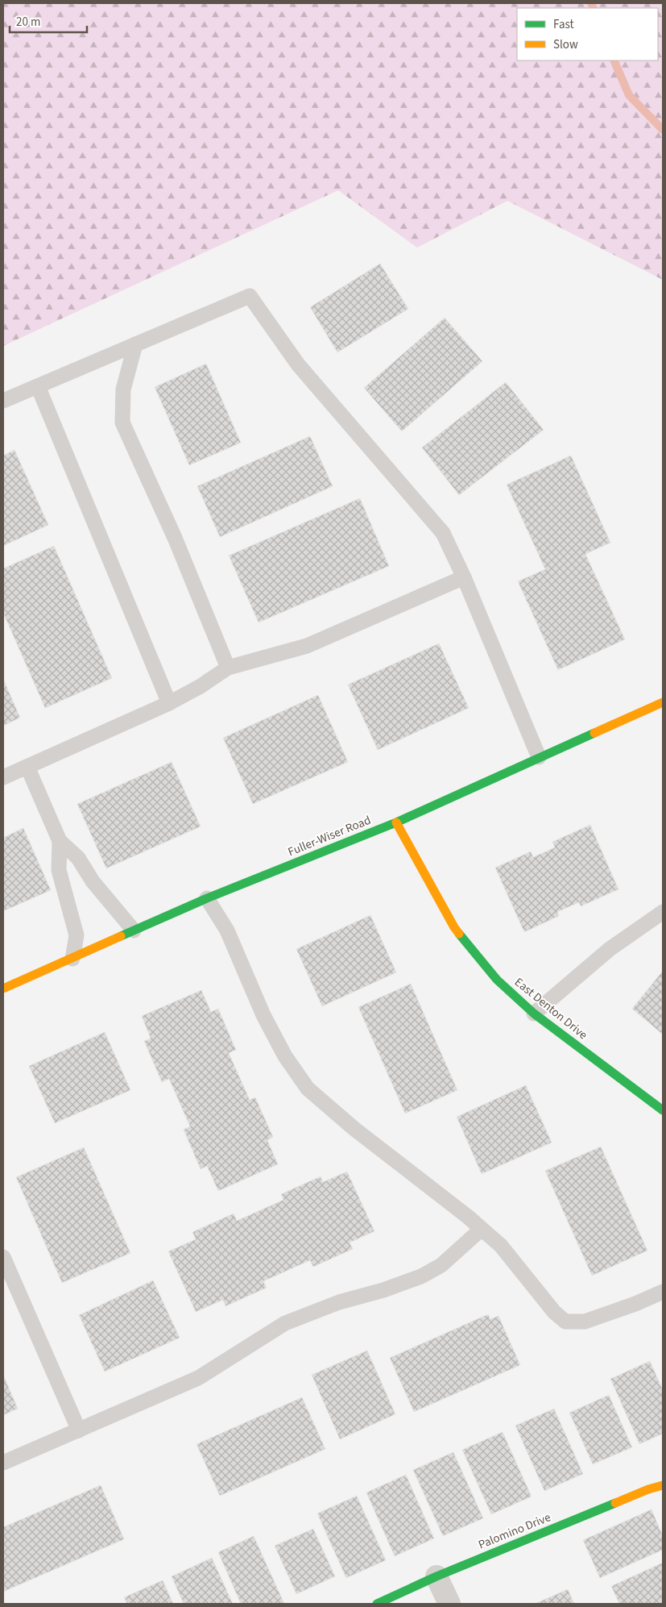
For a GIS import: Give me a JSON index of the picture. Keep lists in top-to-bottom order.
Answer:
{
  "streets": {
    "street": ["Fuller-Wiser Road", "East Denton Drive", "Palomino Drive"]
  },
  "crossings": [
    ["Fuller-Wiser Road", "East Denton Drive"]
  ],
  "legend": ["Fast", "Slow"],
  "scale_bar": "20 m"
}
